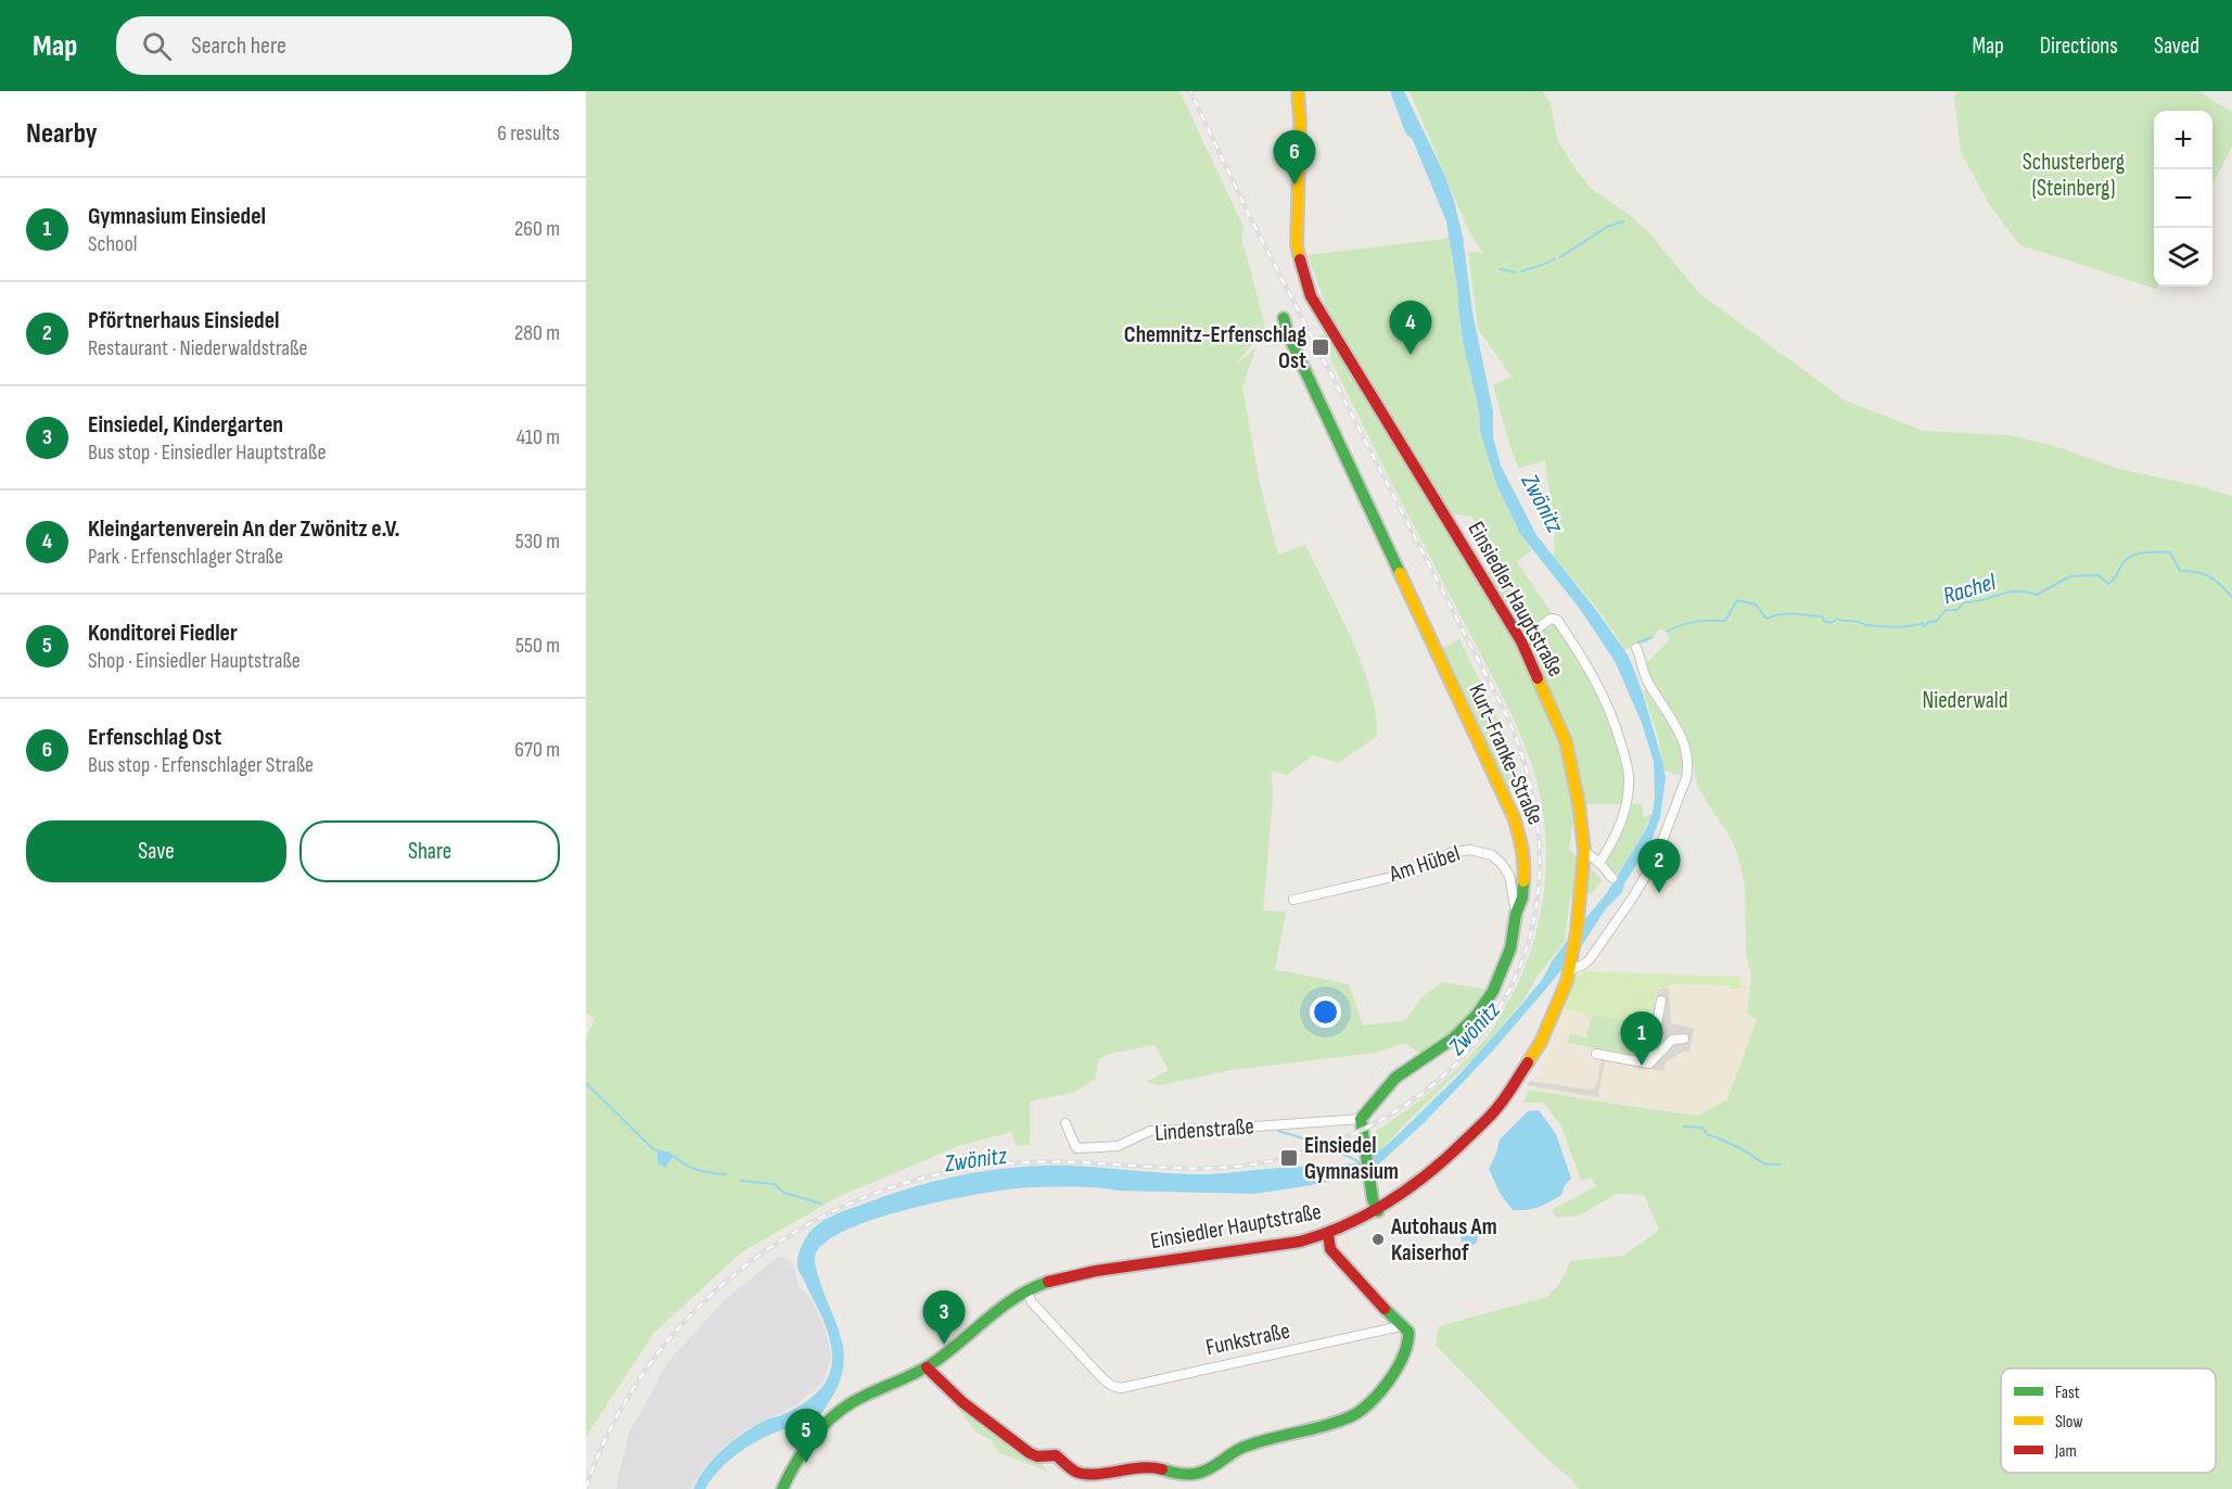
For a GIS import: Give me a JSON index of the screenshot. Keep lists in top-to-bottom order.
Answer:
{
  "streets": {
    "main road": ["Einsiedler Hauptstraße", "Kurt-Franke-Straße"],
    "street": ["Am Hübel", "Lindenstraße", "Funkstraße"]
  },
  "crossings": [
    ["Einsiedler Hauptstraße", "Funkstraße"],
    ["Kurt-Franke-Straße", "Am Hübel"],
    ["Kurt-Franke-Straße", "Lindenstraße"]
  ],
  "water": ["Zwönitz", "Rachel"],
  "parks": ["Schusterberg (Steinberg)", "Niederwald"],
  "places": {
    "transit": ["Chemnitz-Erfenschlag Ost", "Einsiedel Gymnasium"],
    "other": ["Autohaus Am Kaiserhof"]
  },
  "legend": ["Fast", "Slow", "Jam"],
  "page": {
    "header": "Map",
    "search": "Search here",
    "nav": ["Map", "Directions", "Saved"],
    "heading": ["Nearby", "6 results"],
    "map_buttons": ["+", "−"],
    "pins": [
      "6",
      "4",
      "2",
      "1",
      "3",
      "5"
    ],
    "list": [
      {
        "mark": "1",
        "name": "Gymnasium Einsiedel",
        "note": "School",
        "value": "260 m"
      },
      {
        "mark": "2",
        "name": "Pförtnerhaus Einsiedel",
        "note": "Restaurant · Niederwaldstraße",
        "value": "280 m"
      },
      {
        "mark": "3",
        "name": "Einsiedel, Kindergarten",
        "note": "Bus stop · Einsiedler Hauptstraße",
        "value": "410 m"
      },
      {
        "mark": "4",
        "name": "Kleingartenverein An der Zwönitz e.V.",
        "note": "Park · Erfenschlager Straße",
        "value": "530 m"
      },
      {
        "mark": "5",
        "name": "Konditorei Fiedler",
        "note": "Shop · Einsiedler Hauptstraße",
        "value": "550 m"
      },
      {
        "mark": "6",
        "name": "Erfenschlag Ost",
        "note": "Bus stop · Erfenschlager Straße",
        "value": "670 m"
      }
    ],
    "buttons": ["Save", "Share"]
  }
}
